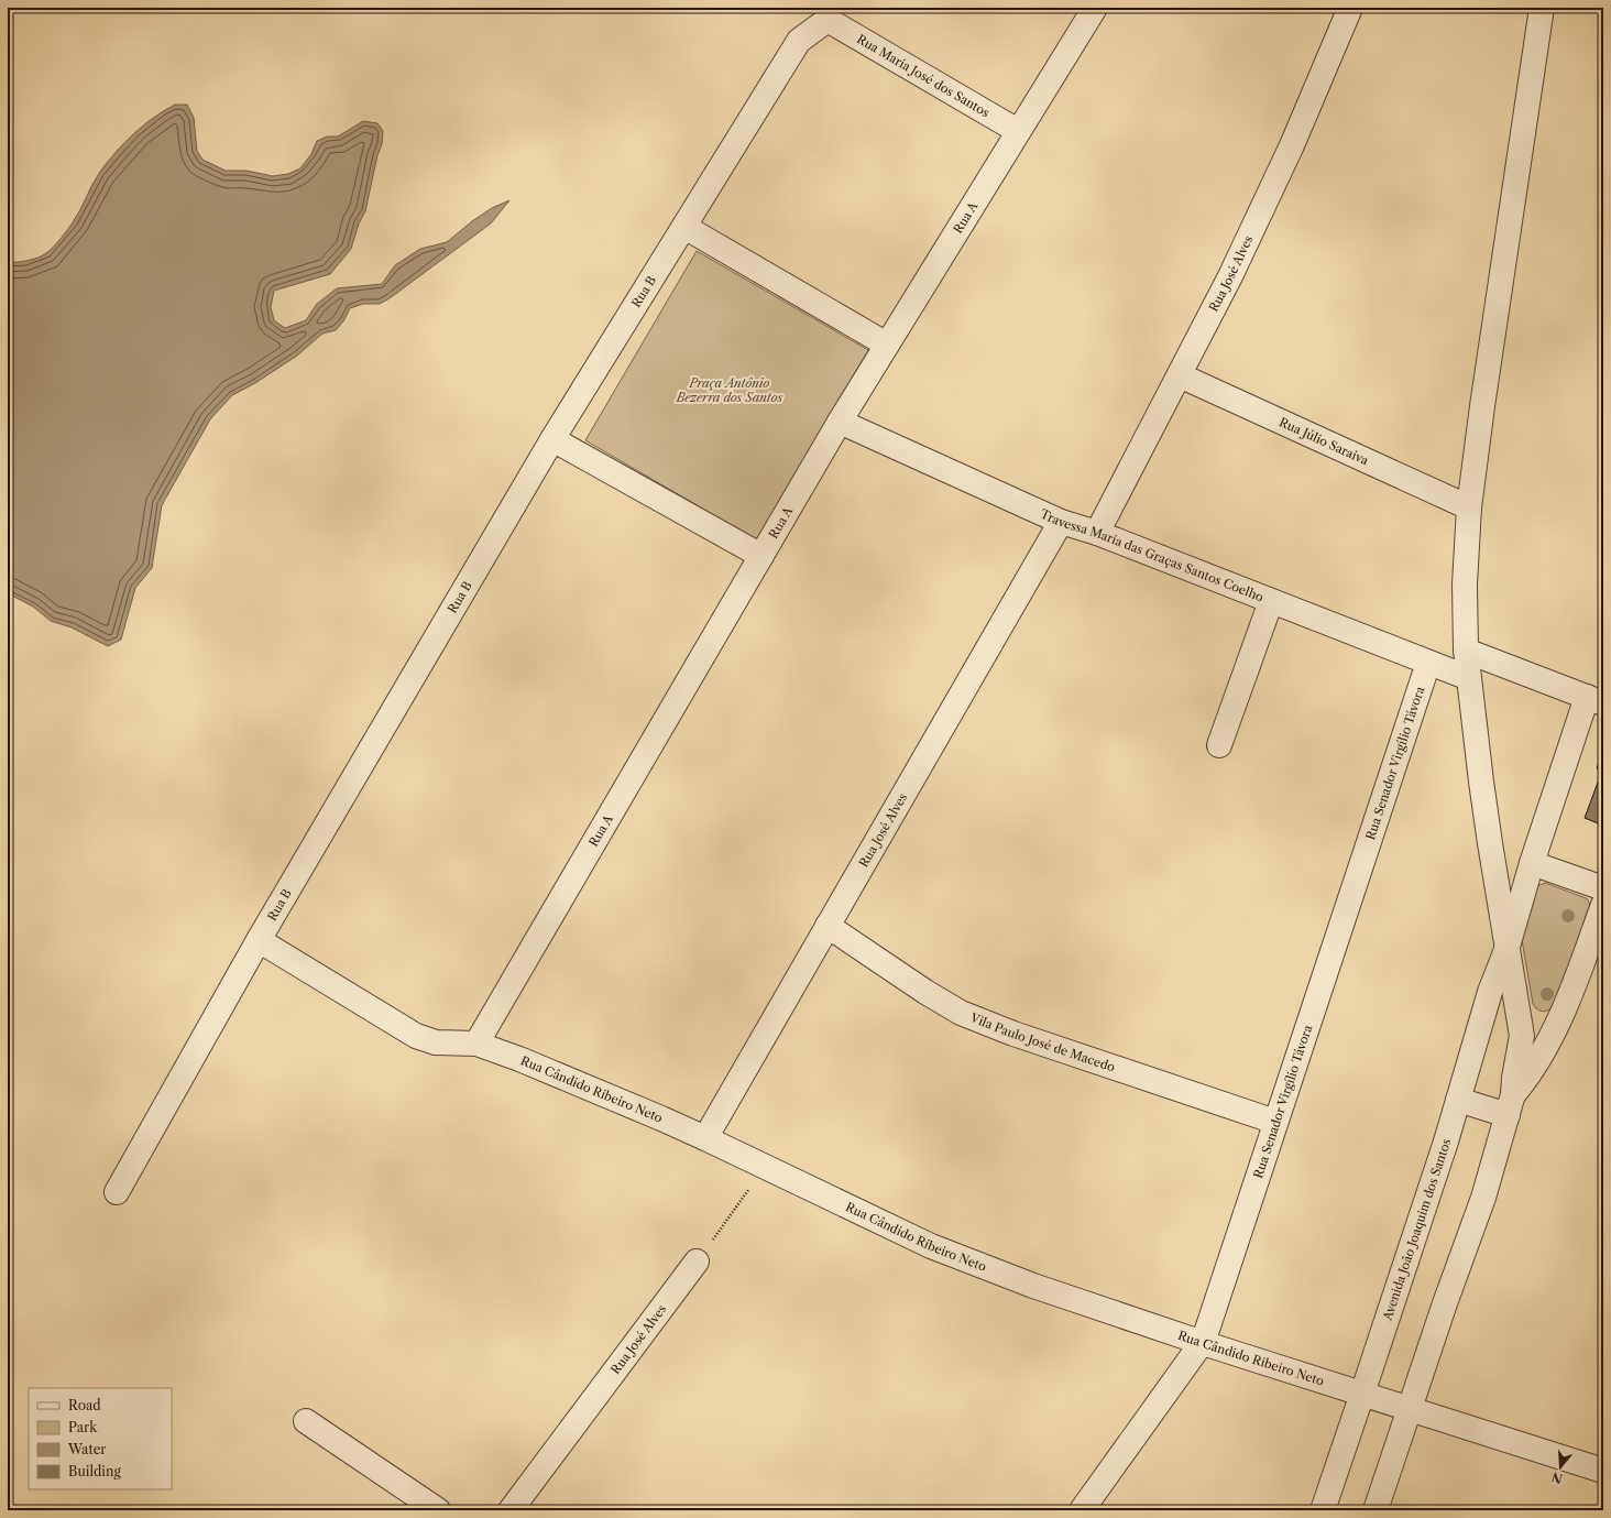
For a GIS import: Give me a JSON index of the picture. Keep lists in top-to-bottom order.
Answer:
{
  "streets": {
    "street": [
      "Rua Maria José dos Santos",
      "Rua A",
      "Rua José Alves",
      "Rua B",
      "Rua Júlio Saraiva",
      "Travessa Maria das Graças Santos Coelho",
      "Rua Senador Virgílio Távora",
      "Vila Paulo José de Macedo",
      "Rua Cândido Ribeiro Neto",
      "Avenida João Joaquim dos Santos"
    ]
  },
  "crossings": [
    ["Rua Maria José dos Santos", "Rua A"],
    ["Rua Maria José dos Santos", "Rua B"],
    ["Rua A", "Travessa Maria das Graças Santos Coelho"],
    ["Rua A", "Rua Cândido Ribeiro Neto"],
    ["Rua José Alves", "Rua Júlio Saraiva"],
    ["Rua José Alves", "Travessa Maria das Graças Santos Coelho"],
    ["Rua José Alves", "Vila Paulo José de Macedo"],
    ["Rua José Alves", "Rua Cândido Ribeiro Neto"],
    ["Rua B", "Rua Cândido Ribeiro Neto"],
    ["Travessa Maria das Graças Santos Coelho", "Rua Senador Virgílio Távora"],
    ["Rua Senador Virgílio Távora", "Vila Paulo José de Macedo"],
    ["Rua Senador Virgílio Távora", "Rua Cândido Ribeiro Neto"],
    ["Rua Cândido Ribeiro Neto", "Avenida João Joaquim dos Santos"]
  ],
  "parks": ["Praça Antônio Bezerra dos Santos"],
  "legend": [
    "Road",
    "Park",
    "Water",
    "Building"
  ],
  "north": "bottom"
}
